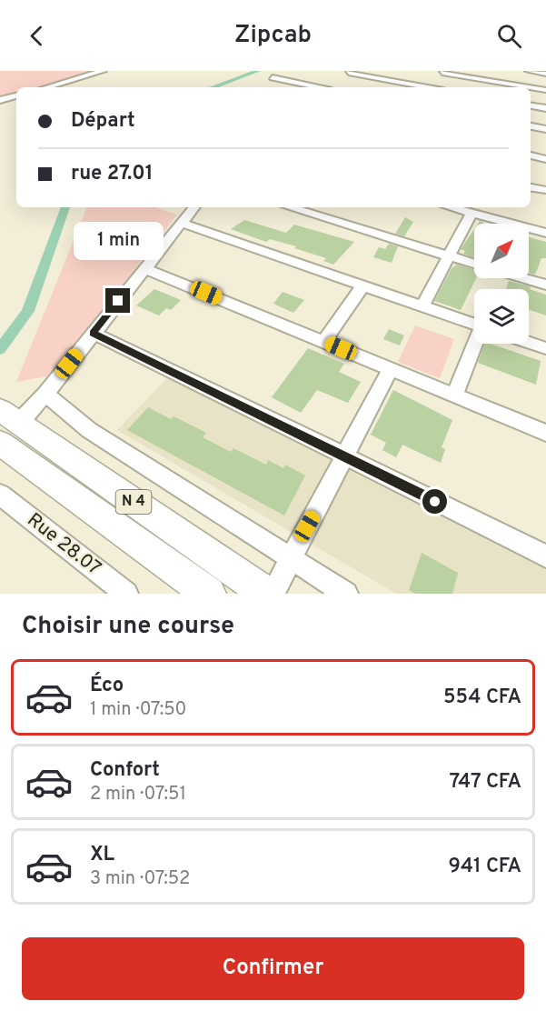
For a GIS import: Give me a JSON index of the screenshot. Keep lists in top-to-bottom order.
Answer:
{
  "streets": {
    "highway": ["N 4"],
    "street": ["Rue 28.07"]
  },
  "north": "top right",
  "page": {
    "header": "Zipcab",
    "banner": ["Départ", "rue 27.01"],
    "bubble": "1 min",
    "heading": "Choisir une course",
    "list": [
      {
        "name": "Éco",
        "note": "1 min · 07:50",
        "value": "554 CFA"
      },
      {
        "name": "Confort",
        "note": "2 min · 07:51",
        "value": "747 CFA"
      },
      {
        "name": "XL",
        "note": "3 min · 07:52",
        "value": "941 CFA"
      }
    ],
    "buttons": "Confirmer"
  }
}
